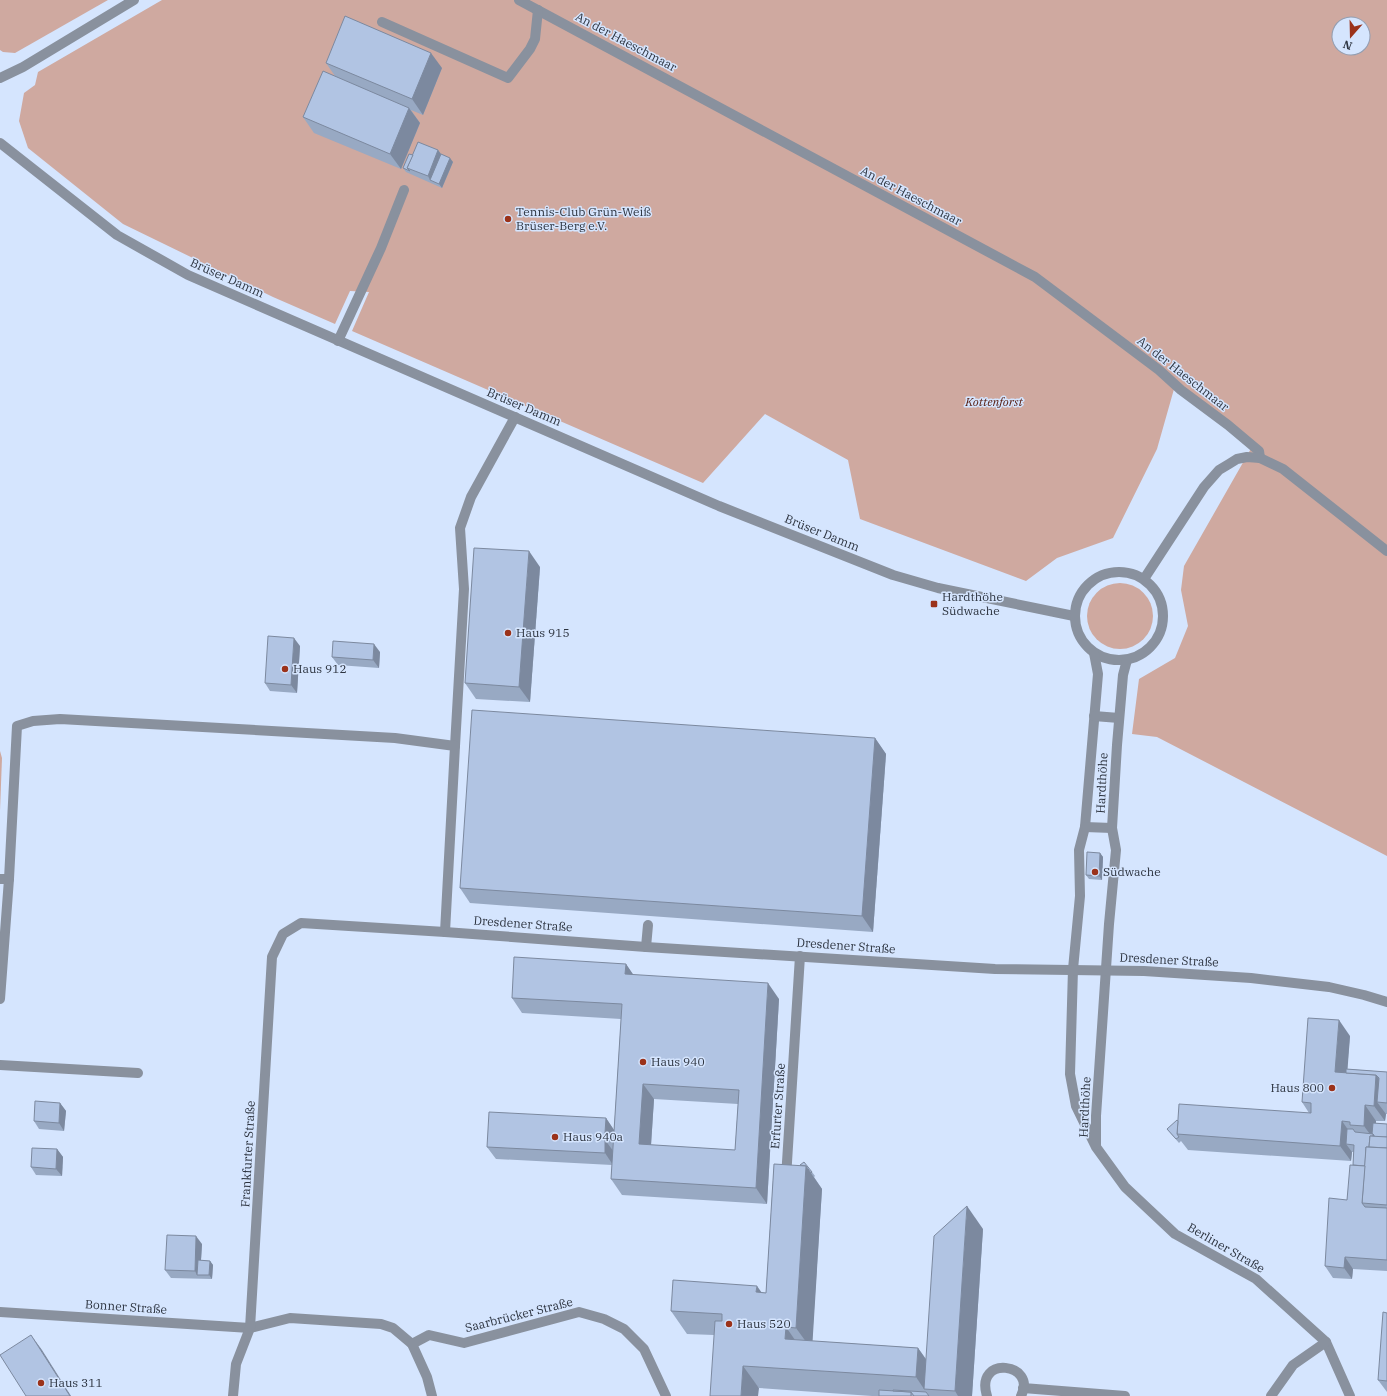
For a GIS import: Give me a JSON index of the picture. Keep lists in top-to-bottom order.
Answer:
{
  "streets": {
    "street": [
      "An der Haeschmaar",
      "Brüser Damm",
      "Hardthöhe",
      "Dresdener Straße",
      "Erfurter Straße",
      "Frankfurter Straße",
      "Berliner Straße",
      "Bonner Straße",
      "Saarbrücker Straße"
    ]
  },
  "crossings": [
    ["An der Haeschmaar", "Brüser Damm"],
    ["An der Haeschmaar", "Hardthöhe"],
    ["Brüser Damm", "Hardthöhe"],
    ["Hardthöhe", "Dresdener Straße"],
    ["Hardthöhe", "Berliner Straße"],
    ["Dresdener Straße", "Erfurter Straße"],
    ["Dresdener Straße", "Frankfurter Straße"],
    ["Frankfurter Straße", "Bonner Straße"]
  ],
  "parks": ["Kottenforst"],
  "places": {
    "other": [
      "Tennis-Club Grün-Weiß Brüser-Berg e.V.",
      "Haus 915",
      "Haus 912",
      "Südwache",
      "Haus 940",
      "Haus 800",
      "Haus 940a",
      "Haus 520",
      "Haus 311"
    ],
    "transit": ["Hardthöhe Südwache"]
  },
  "north": "bottom"
}
